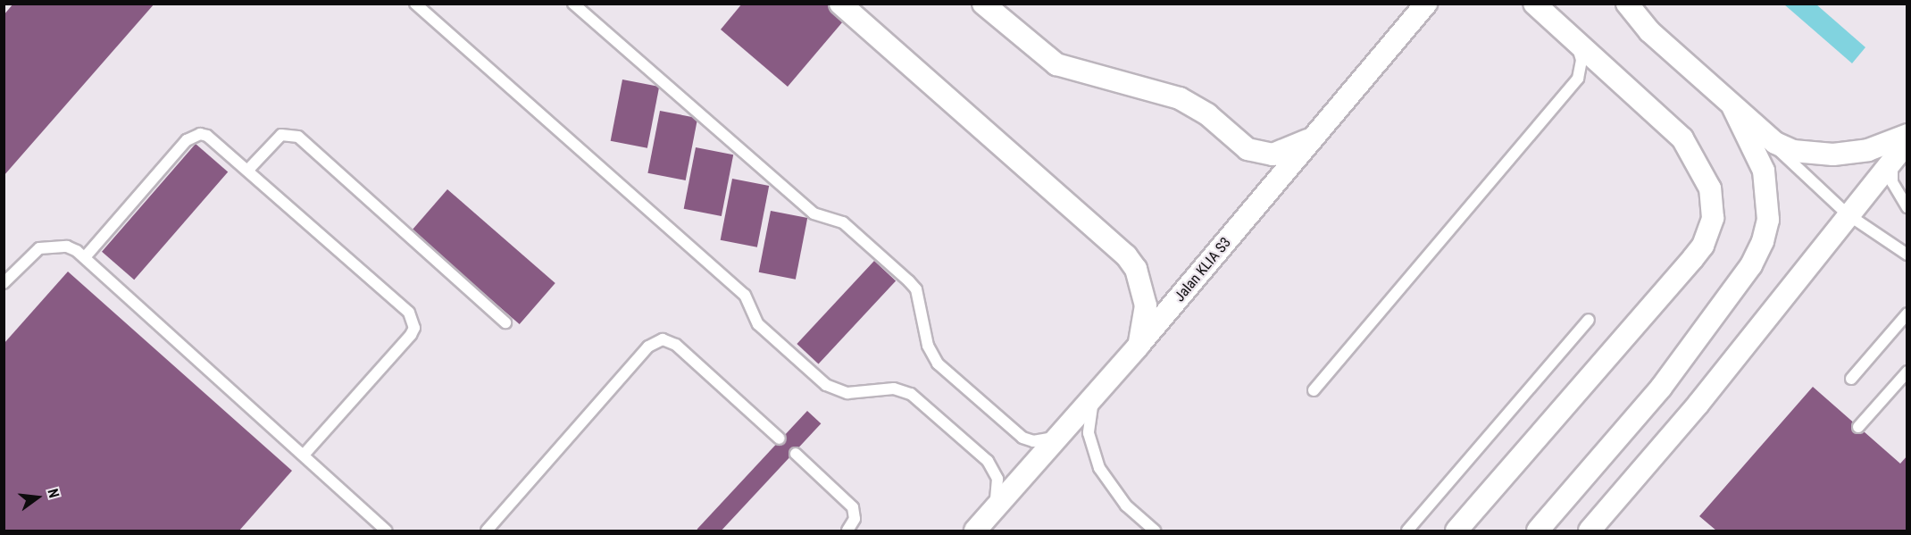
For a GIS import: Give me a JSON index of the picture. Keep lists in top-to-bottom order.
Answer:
{
  "streets": {
    "street": ["Jalan KLIA S3"]
  },
  "north": "right"
}
